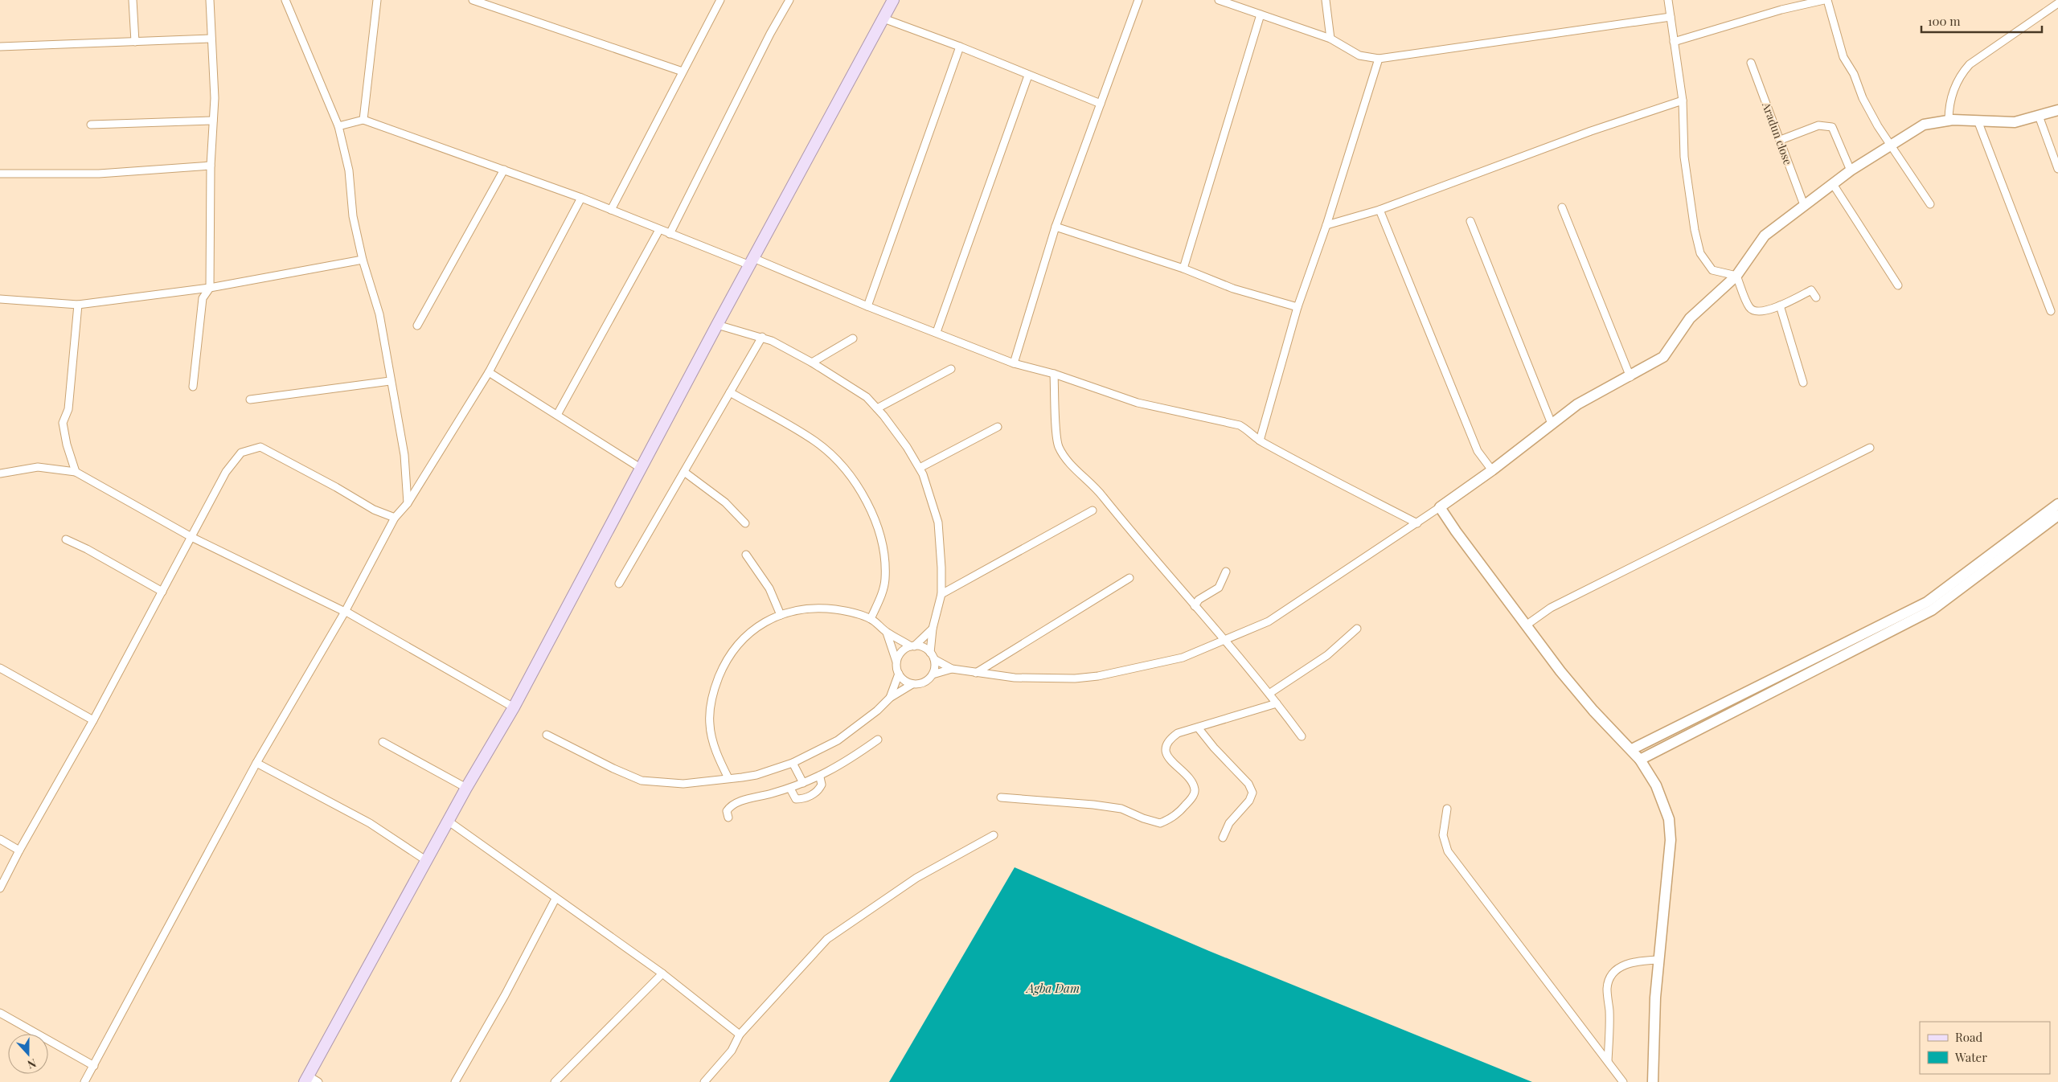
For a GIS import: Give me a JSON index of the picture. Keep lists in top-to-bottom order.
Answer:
{
  "streets": {
    "street": ["Aradun close"]
  },
  "water": ["Agba Dam"],
  "legend": ["Road", "Water"],
  "scale_bar": "100 m",
  "north": "bottom"
}
